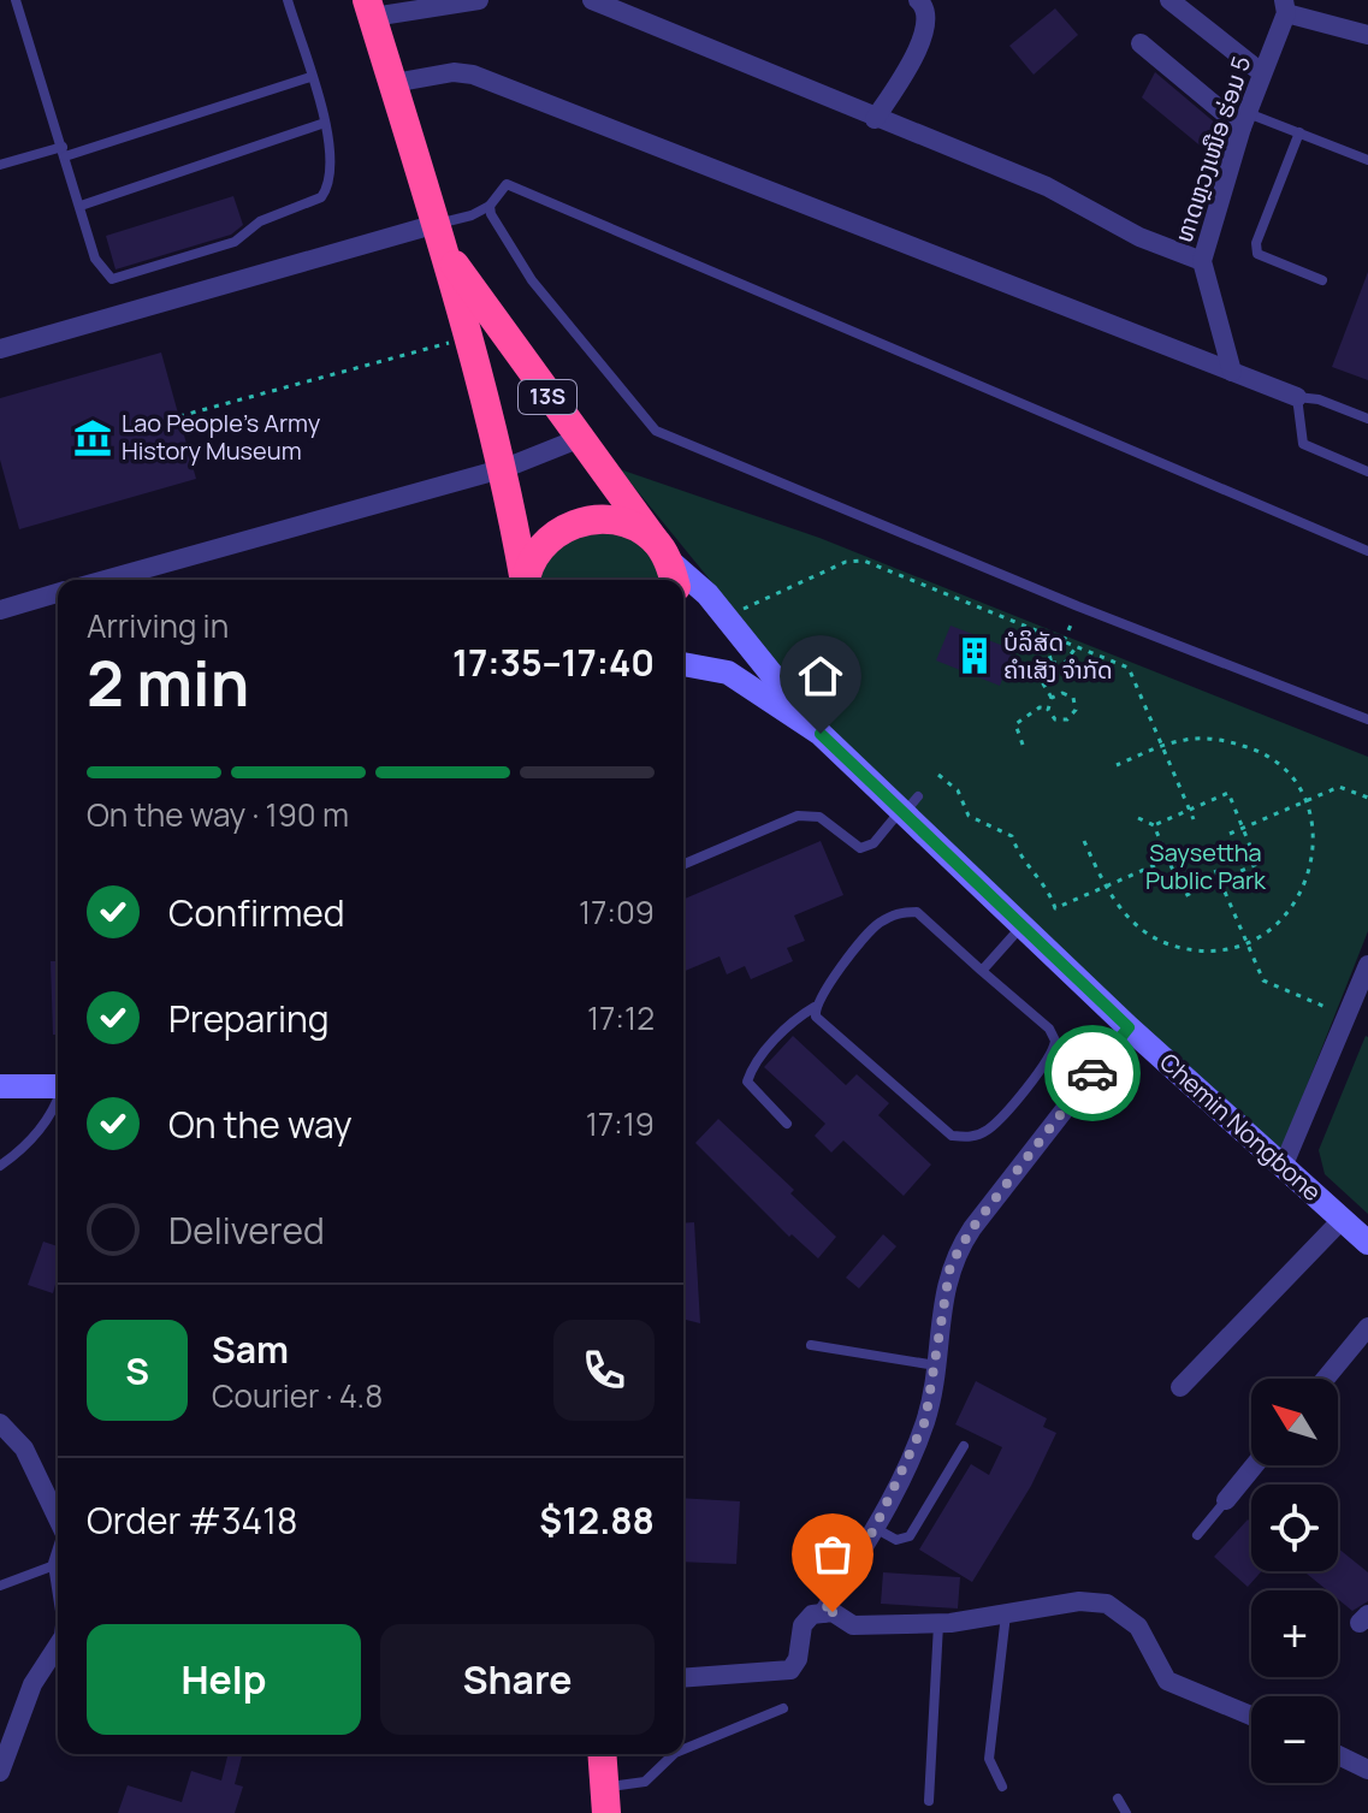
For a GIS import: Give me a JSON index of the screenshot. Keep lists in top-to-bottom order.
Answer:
{
  "streets": {
    "highway": ["13S"],
    "street": ["ທາດຫຼວງເໜືອ ຮ່ອມ 5", "Chemin Nongbone"]
  },
  "parks": ["Saysettha Public Park"],
  "places": {
    "museum": ["Lao People's Army History Museum"],
    "building": ["ບໍລິສັດ ຄຳເສັງ ຈຳກັດ"]
  },
  "north": "top left",
  "page": {
    "heading": ["2 min", "Arriving in", "17:35–17:40"],
    "panel": [
      "Sam",
      "Courier · 4.8",
      "Order #3418",
      "$12.88"
    ],
    "bar": "On the way · 190 m",
    "list": [
      ["Confirmed", "17:09"],
      ["Preparing", "17:12"],
      ["On the way", "17:19"],
      "Delivered"
    ],
    "round": "S",
    "map_buttons": ["+", "−"],
    "buttons": ["Help", "Share"]
  }
}
